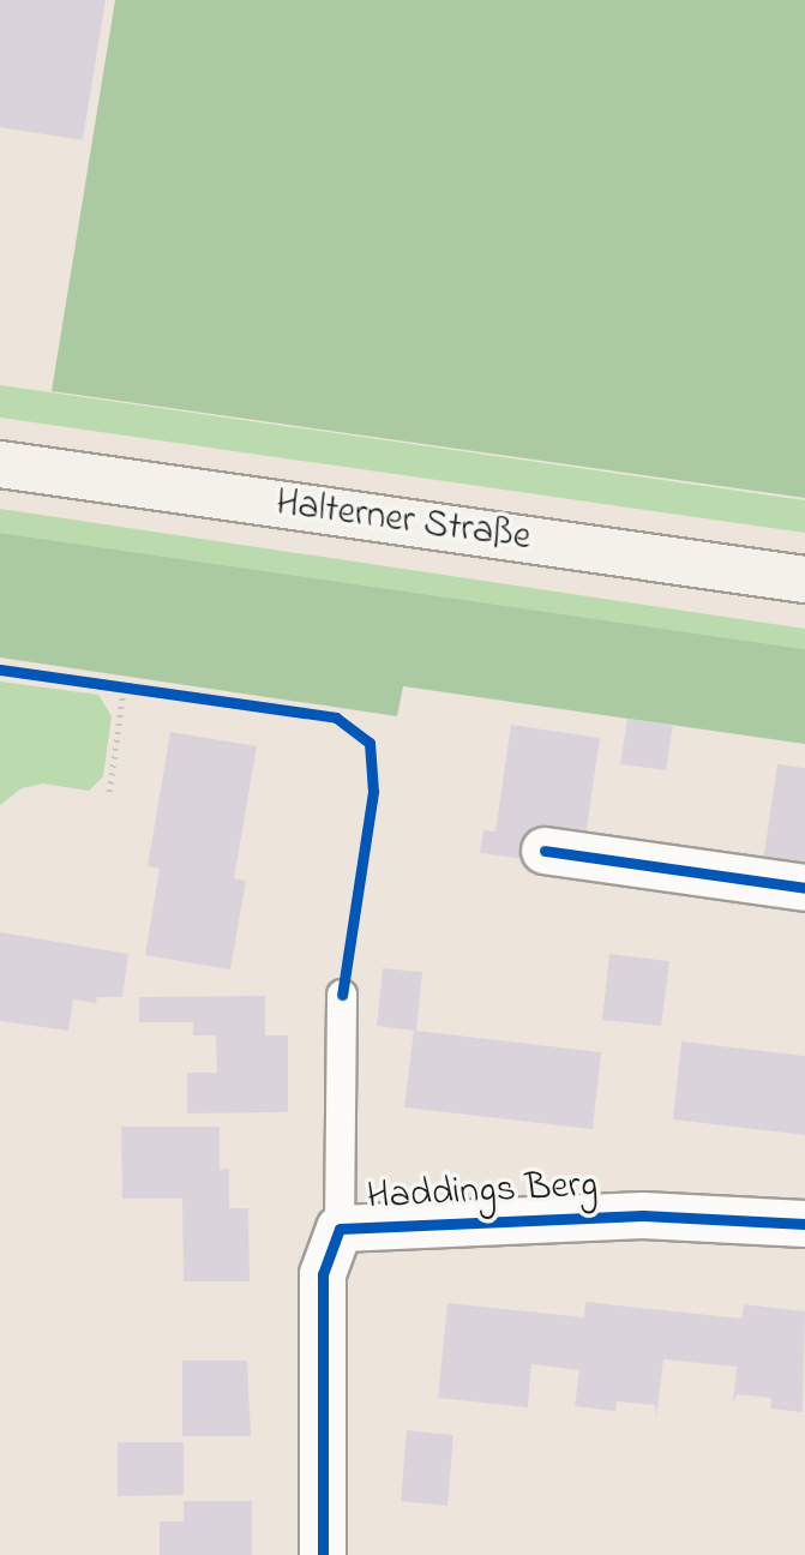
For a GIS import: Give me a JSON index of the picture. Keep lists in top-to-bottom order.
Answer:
{
  "streets": {
    "main road": ["Halterner Straße"],
    "street": ["Haddings Berg"]
  }
}
